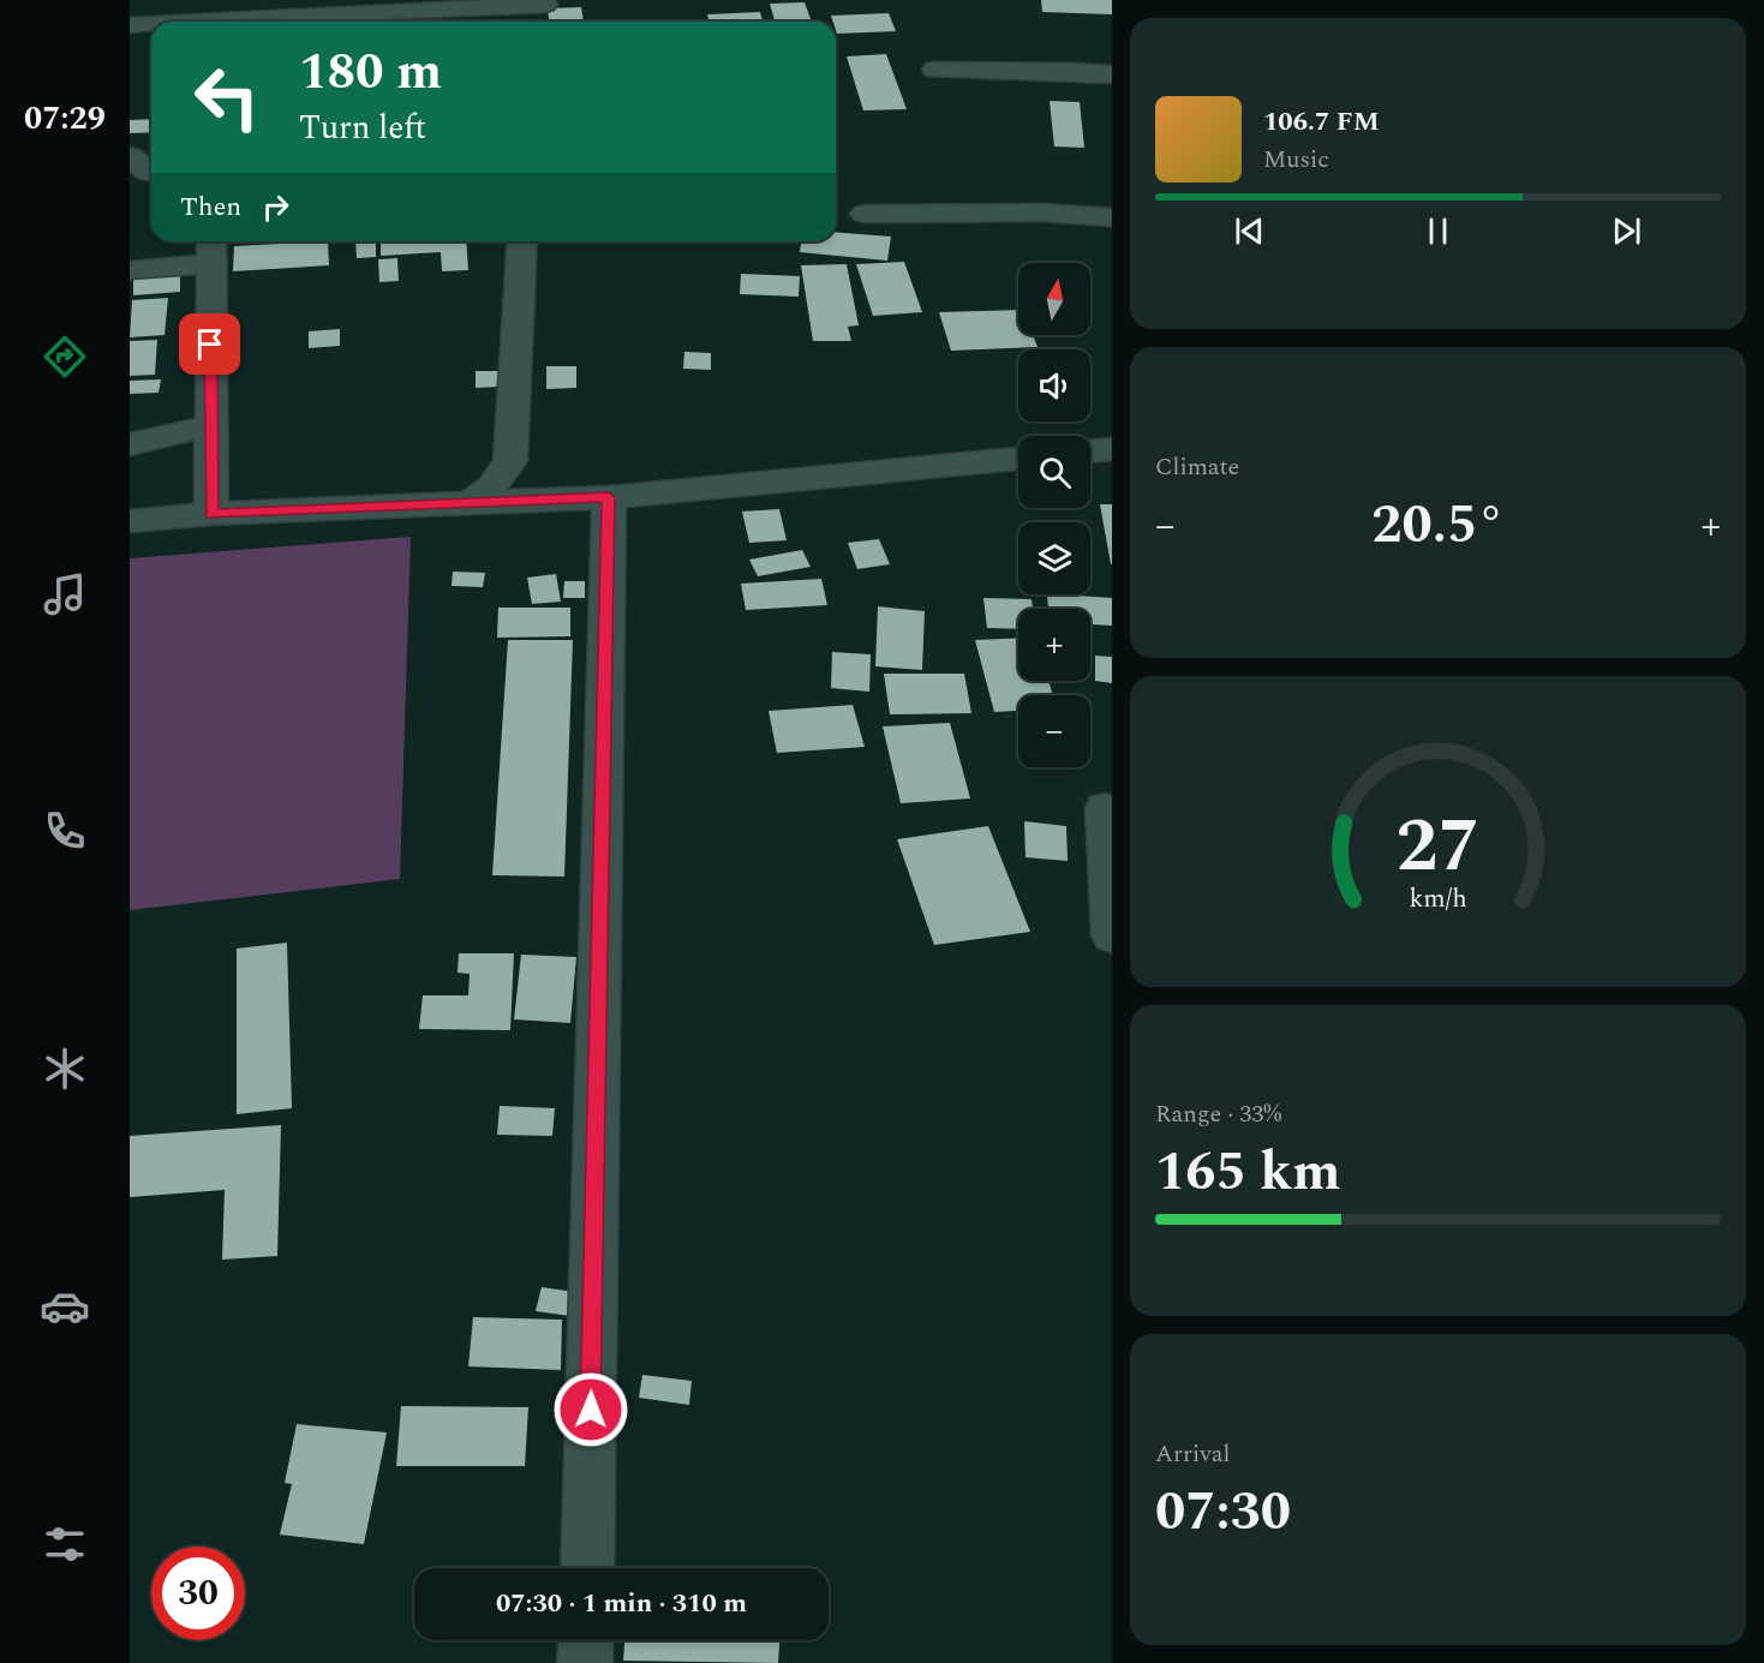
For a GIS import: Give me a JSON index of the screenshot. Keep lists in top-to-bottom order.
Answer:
{
  "north": "top",
  "page": {
    "tabs": "07:29",
    "turn": ["180 m", "Turn left"],
    "song": ["106.7 FM", "Music"],
    "then": "Then",
    "map_buttons": ["+", "−"],
    "tile": [
      "Climate",
      ["Range · 33%", "165 km"],
      ["Arrival", "07:30"]
    ],
    "heat": ["−", "20.5°", "+"],
    "limit": "30",
    "trip": "07:30 · 1 min · 310 m",
    "gauge": ["27", "km/h"]
  }
}
